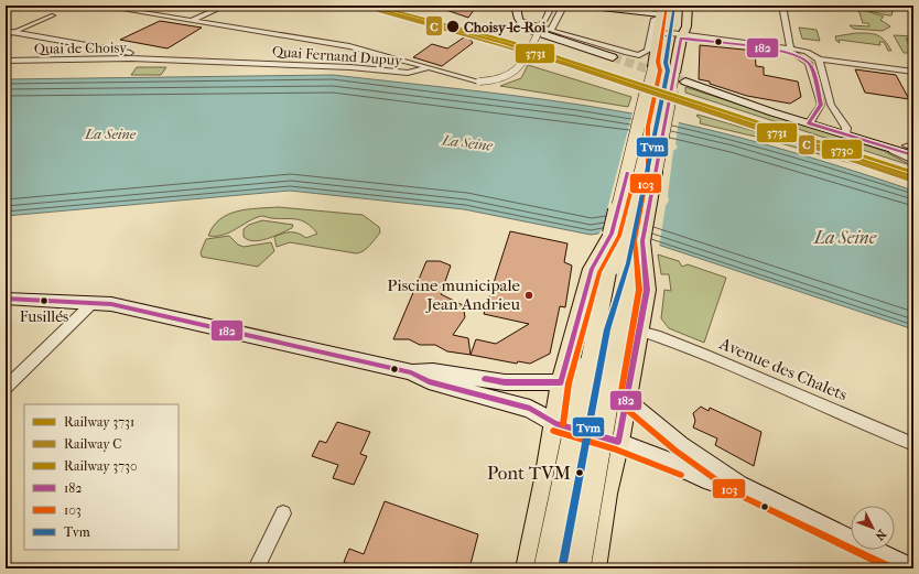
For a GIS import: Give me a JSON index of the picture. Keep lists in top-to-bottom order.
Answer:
{
  "streets": {
    "street": ["Quai de Choisy", "Quai Fernand Dupuy", "Avenue des Chalets"]
  },
  "crossings": [
    ["Quai de Choisy", "Quai Fernand Dupuy"]
  ],
  "water": ["La Seine"],
  "places": [
    "Choisy-le-Roi",
    "Piscine municipale Jean Andrieu",
    "Fusillés",
    "Pont TVM"
  ],
  "lines": [
    "rail line 3731",
    "rail line C",
    "rail line 3730",
    "transit line 103",
    "transit line Tvm",
    "transit line 182"
  ],
  "legend": [
    "Railway 3731",
    "Railway C",
    "Railway 3730",
    "182",
    "103",
    "Tvm"
  ],
  "north": "bottom right"
}
